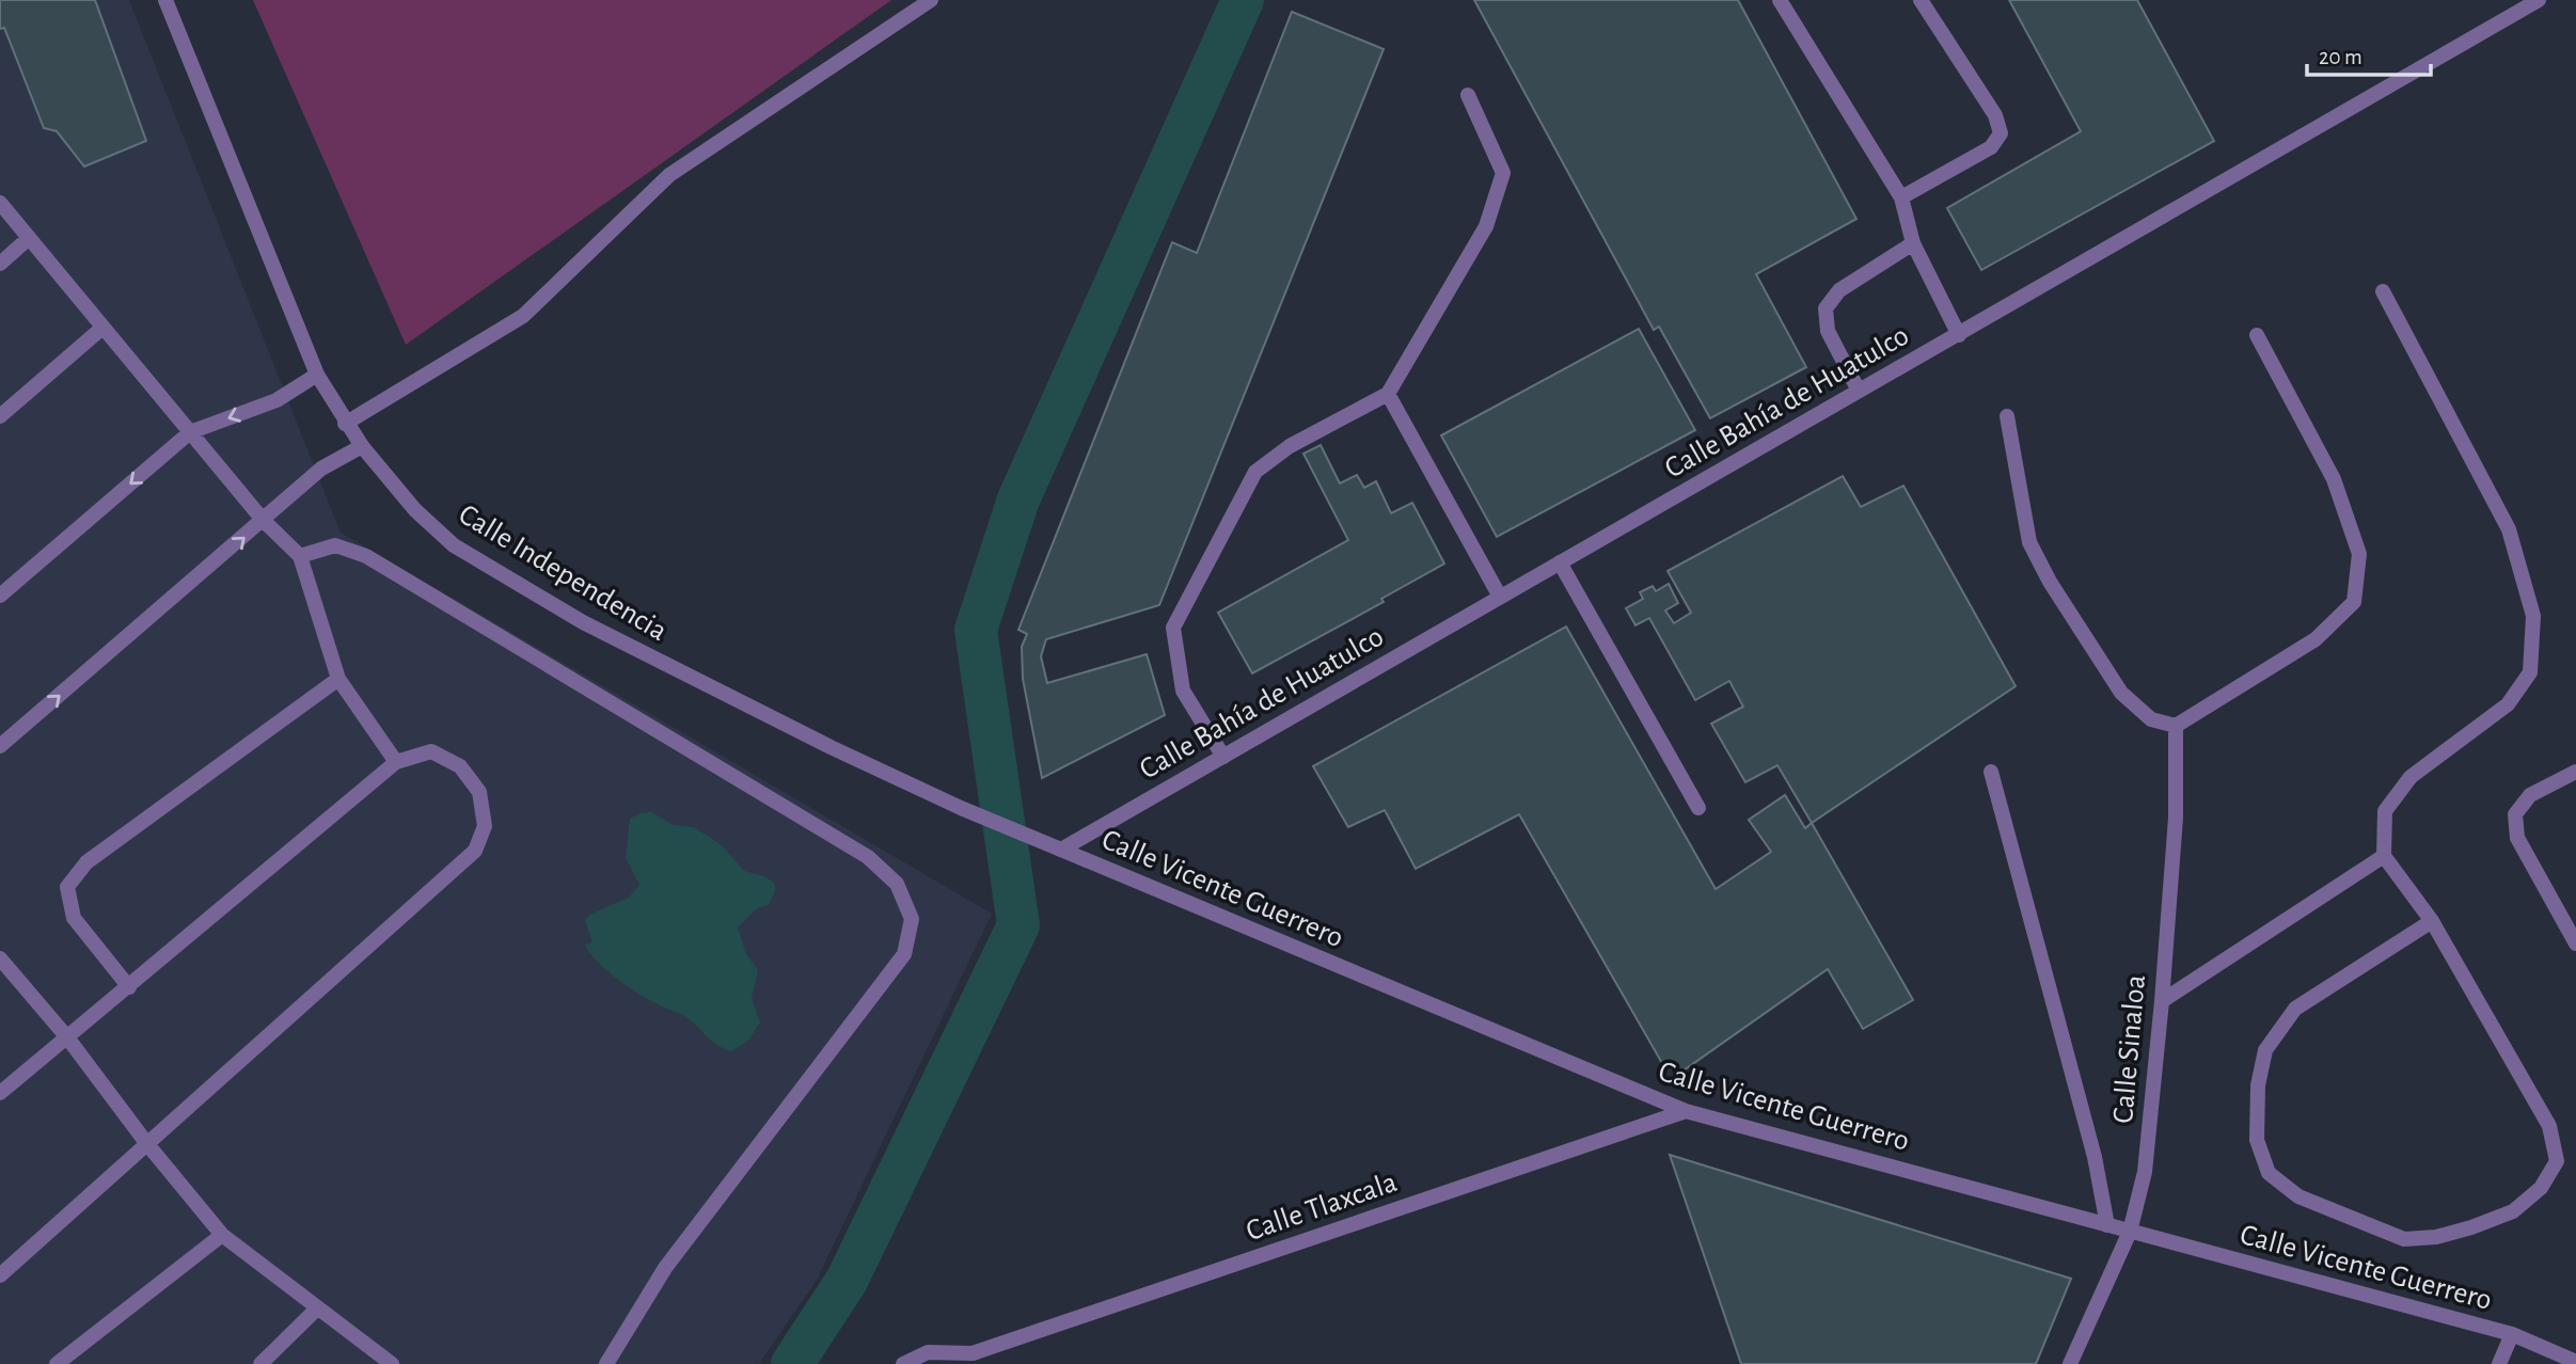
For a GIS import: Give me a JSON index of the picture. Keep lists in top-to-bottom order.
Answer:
{
  "streets": {
    "street": [
      "Calle Bahía de Huatulco",
      "Calle Independencia",
      "Calle Vicente Guerrero",
      "Calle Sinaloa",
      "Calle Tlaxcala"
    ]
  },
  "crossings": [
    ["Calle Bahía de Huatulco", "Calle Vicente Guerrero"],
    ["Calle Independencia", "Calle Vicente Guerrero"],
    ["Calle Vicente Guerrero", "Calle Sinaloa"],
    ["Calle Vicente Guerrero", "Calle Tlaxcala"]
  ],
  "scale_bar": "20 m"
}
